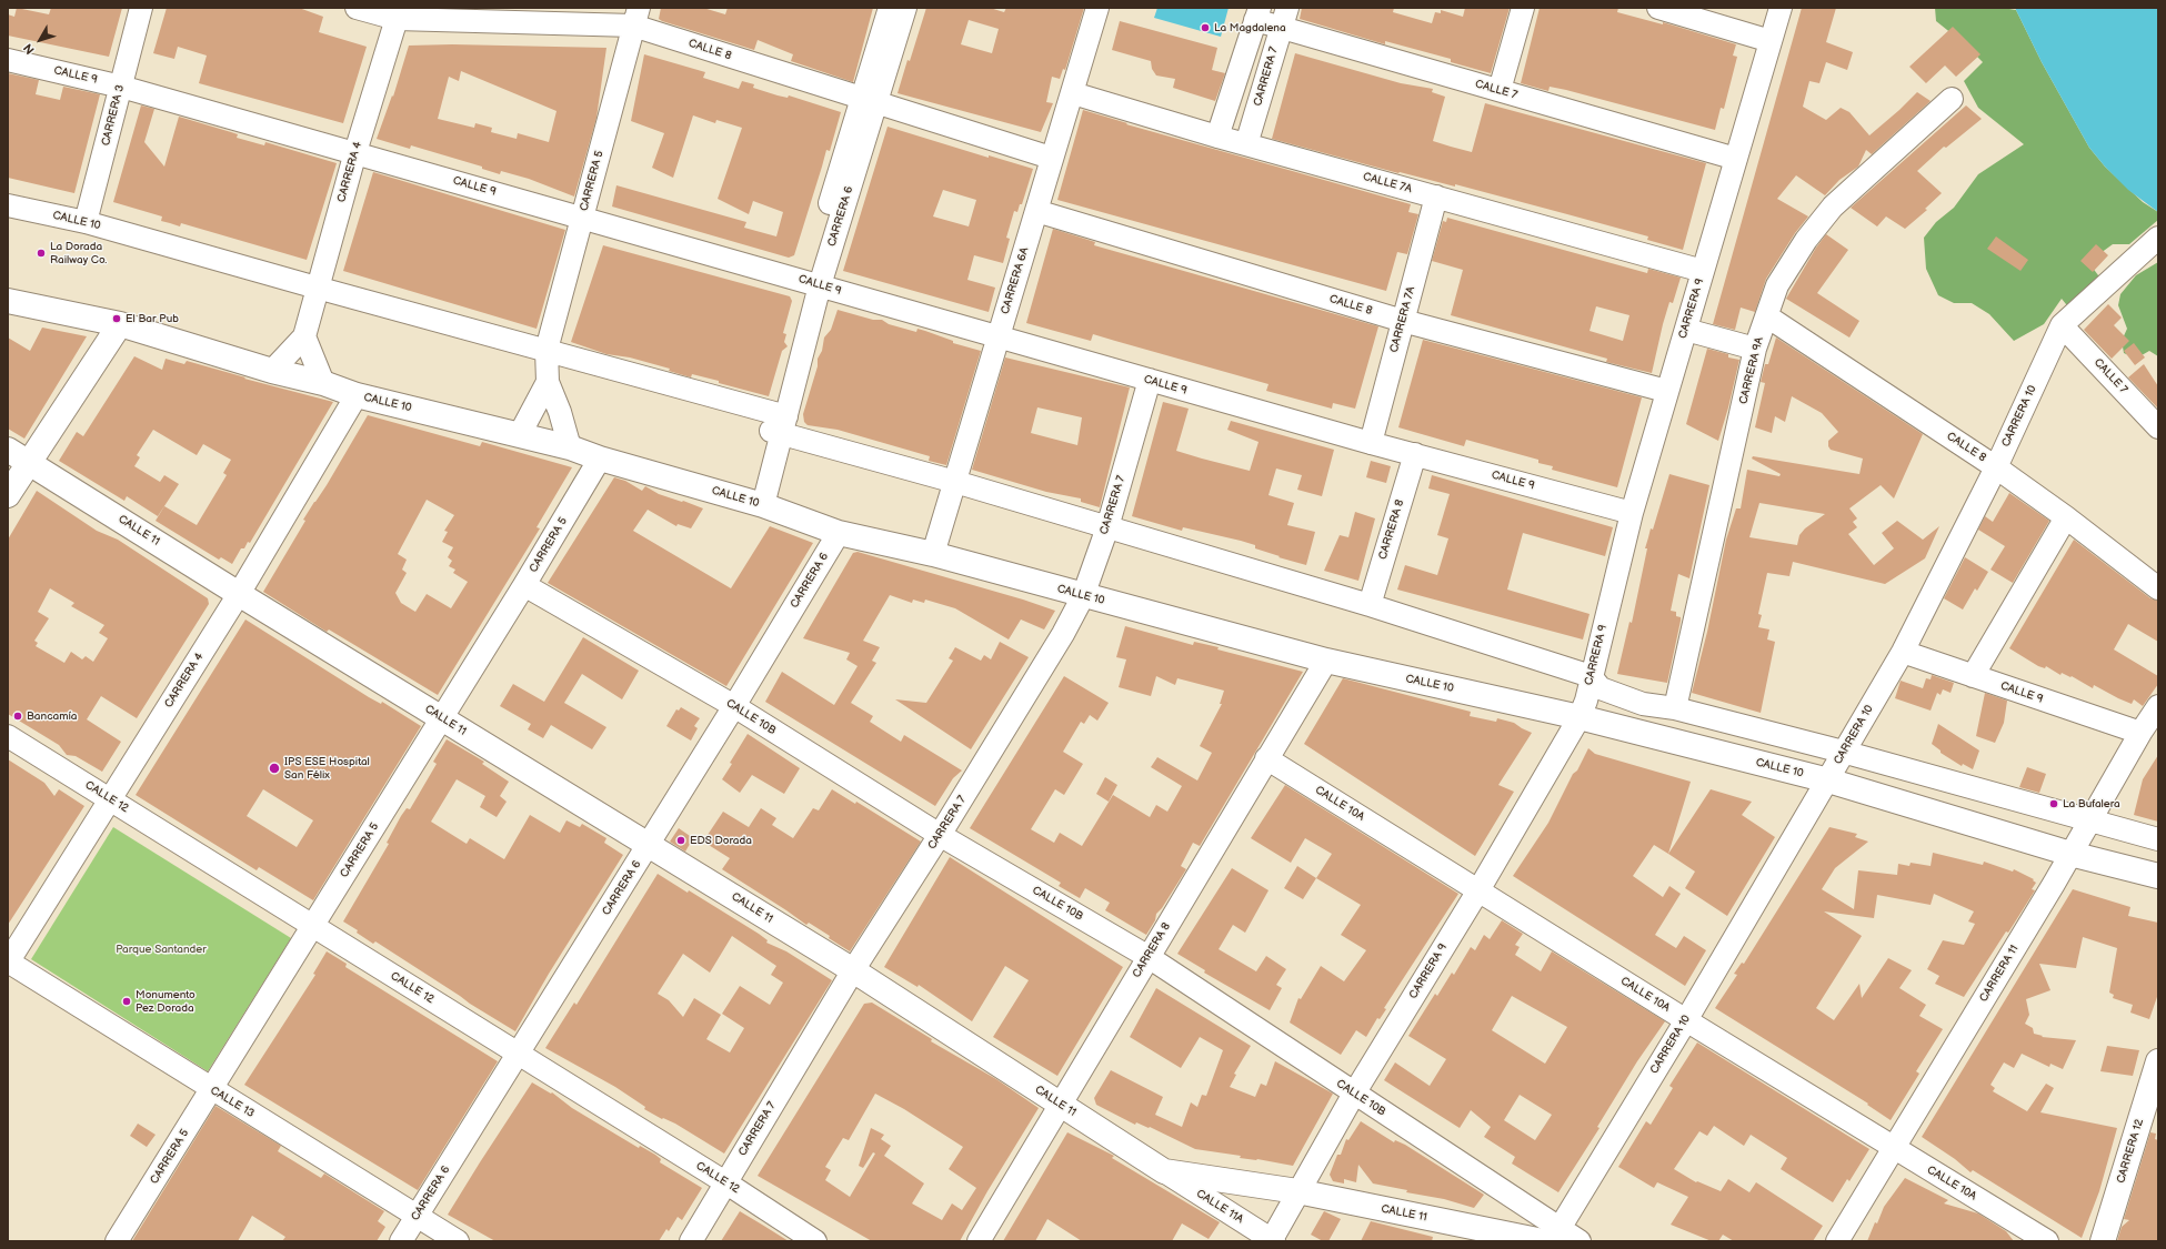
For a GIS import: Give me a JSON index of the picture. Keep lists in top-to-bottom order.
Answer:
{
  "streets": {
    "main road": ["CALLE 10", "CALLE 11", "CARRERA 12"],
    "street": [
      "CALLE 8",
      "CALLE 9",
      "CARRERA 7",
      "CALLE 7",
      "CARRERA 3",
      "CARRERA 4",
      "CARRERA 5",
      "CALLE 7A",
      "CARRERA 6",
      "CARRERA 6A",
      "CARRERA 9",
      "CARRERA 7A",
      "CARRERA 9A",
      "CARRERA 10",
      "CARRERA 8",
      "CALLE 10B",
      "CALLE 12",
      "CALLE 10A",
      "CARRERA 11",
      "CALLE 13",
      "CALLE 11A"
    ]
  },
  "crossings": [
    ["CALLE 8", "CARRERA 4"],
    ["CALLE 8", "CARRERA 5"],
    ["CALLE 8", "CARRERA 6"],
    ["CALLE 8", "CARRERA 6A"],
    ["CALLE 8", "CARRERA 9"],
    ["CALLE 8", "CARRERA 7A"],
    ["CALLE 8", "CARRERA 9A"],
    ["CALLE 8", "CARRERA 10"],
    ["CALLE 9", "CARRERA 7"],
    ["CALLE 9", "CARRERA 3"],
    ["CALLE 9", "CARRERA 4"],
    ["CALLE 9", "CARRERA 5"],
    ["CALLE 9", "CARRERA 6"],
    ["CALLE 9", "CARRERA 6A"],
    ["CALLE 9", "CARRERA 9"],
    ["CALLE 9", "CARRERA 7A"],
    ["CALLE 9", "CARRERA 10"],
    ["CALLE 9", "CARRERA 8"],
    ["CALLE 9", "CARRERA 11"],
    ["CARRERA 7", "CALLE 7"],
    ["CARRERA 7", "CALLE 7A"],
    ["CARRERA 7", "CALLE 10"],
    ["CARRERA 7", "CALLE 11"],
    ["CARRERA 7", "CALLE 10B"],
    ["CARRERA 7", "CALLE 12"],
    ["CALLE 7", "CARRERA 9"],
    ["CALLE 7", "CARRERA 10"],
    ["CARRERA 3", "CALLE 10"],
    ["CARRERA 4", "CALLE 10"],
    ["CARRERA 4", "CALLE 11"],
    ["CARRERA 4", "CALLE 12"],
    ["CARRERA 4", "CALLE 13"],
    ["CARRERA 5", "CALLE 10"],
    ["CARRERA 5", "CALLE 11"],
    ["CARRERA 5", "CALLE 10B"],
    ["CARRERA 5", "CALLE 12"],
    ["CARRERA 5", "CALLE 13"],
    ["CALLE 7A", "CARRERA 6A"],
    ["CALLE 7A", "CARRERA 9"],
    ["CALLE 7A", "CARRERA 7A"],
    ["CARRERA 6", "CALLE 10"],
    ["CARRERA 6", "CALLE 11"],
    ["CARRERA 6", "CALLE 10B"],
    ["CARRERA 6", "CALLE 12"],
    ["CARRERA 6", "CALLE 13"],
    ["CALLE 10", "CARRERA 6A"],
    ["CALLE 10", "CARRERA 9"],
    ["CALLE 10", "CARRERA 9A"],
    ["CALLE 10", "CARRERA 10"],
    ["CALLE 10", "CARRERA 8"],
    ["CALLE 10", "CARRERA 11"],
    ["CARRERA 9", "CALLE 11"],
    ["CARRERA 9", "CALLE 10B"],
    ["CARRERA 9", "CALLE 10A"],
    ["CARRERA 9", "CALLE 11A"],
    ["CARRERA 10", "CALLE 11"],
    ["CARRERA 10", "CALLE 10B"],
    ["CARRERA 10", "CALLE 10A"],
    ["CARRERA 8", "CALLE 11"],
    ["CARRERA 8", "CALLE 10B"],
    ["CARRERA 8", "CALLE 10A"],
    ["CALLE 11", "CALLE 10B"],
    ["CALLE 11", "CALLE 11A"],
    ["CALLE 10A", "CARRERA 11"]
  ],
  "parks": ["Parque Santander"],
  "places": [
    "La Magdalena",
    "La Dorada Railway Co.",
    "El Bar Pub",
    "Bancamía",
    "IPS ESE Hospital San Félix",
    "La Bufalera",
    "EDS Dorada",
    "Monumento Pez Dorada"
  ],
  "north": "bottom left"
}
